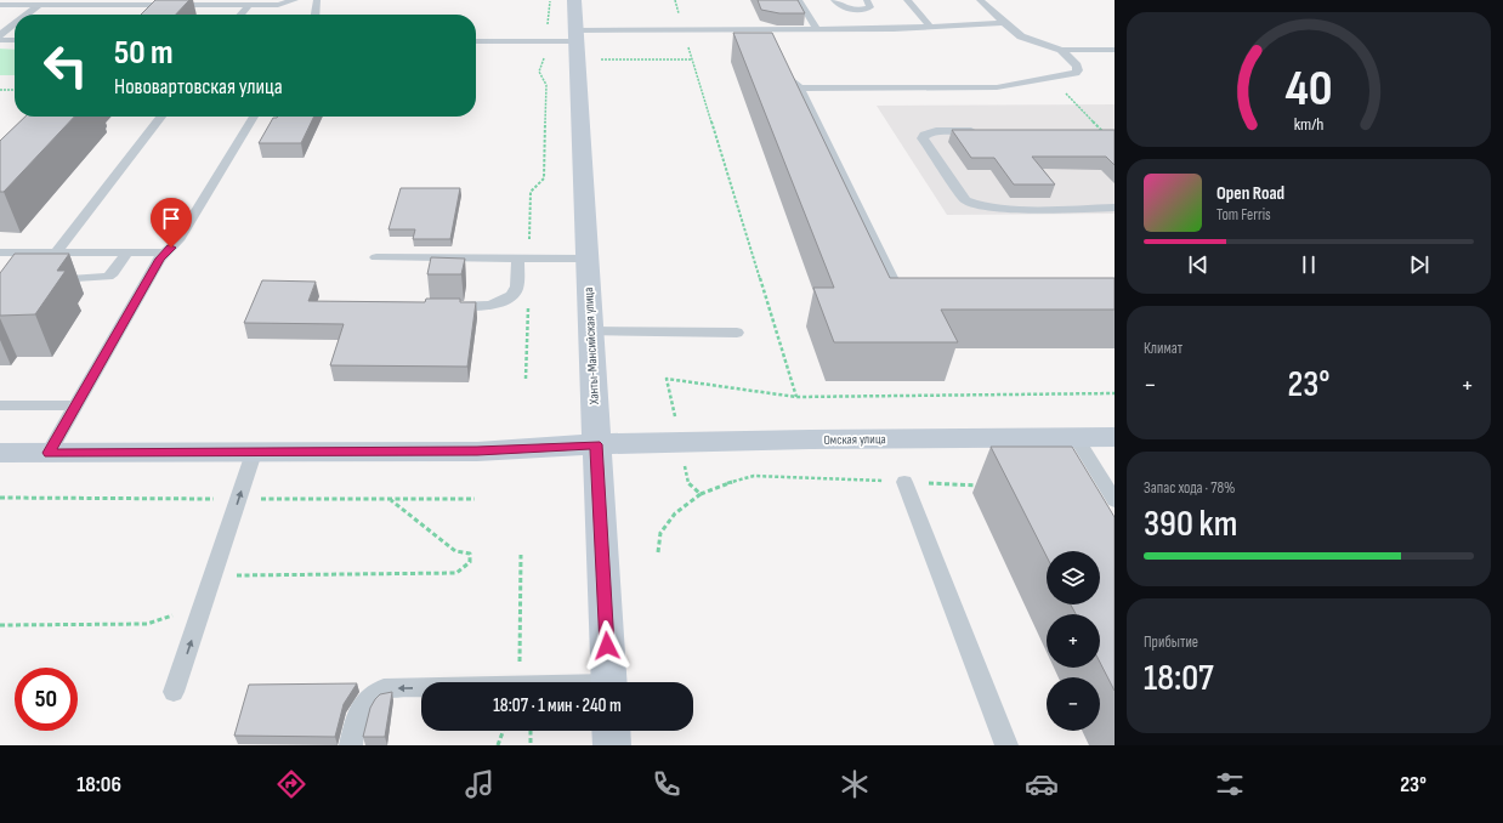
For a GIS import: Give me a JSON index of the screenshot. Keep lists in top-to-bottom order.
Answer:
{
  "streets": {
    "main road": ["Ханты-Мансийская улица", "Омская улица"]
  },
  "crossings": [
    ["Ханты-Мансийская улица", "Омская улица"]
  ],
  "page": {
    "turn": ["50 m", "Нововартовская улица"],
    "song": ["Open Road", "Tom Ferris"],
    "tile": [
      "Климат",
      ["Запас хода · 78%", "390 km"],
      ["Прибытие", "18:07"]
    ],
    "heat": ["−", "23°", "+"],
    "map_buttons": ["+", "−"],
    "limit": "50",
    "trip": "18:07 · 1 мин · 240 m",
    "tabs": ["18:06", "23°"],
    "gauge": ["40", "km/h"]
  }
}
